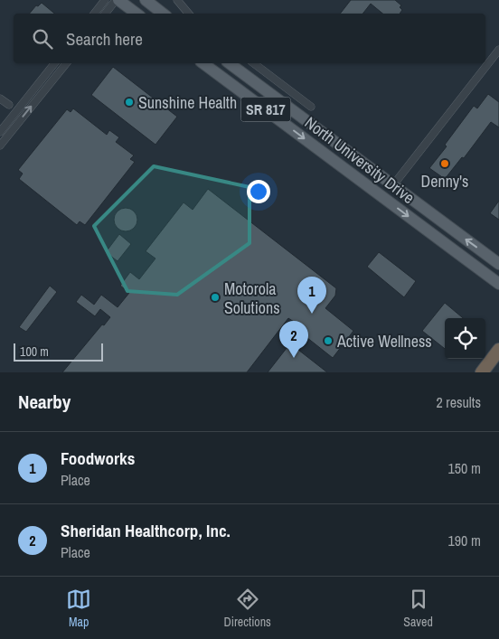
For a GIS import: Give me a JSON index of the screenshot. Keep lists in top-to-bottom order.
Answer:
{
  "streets": {
    "main road": ["SR 817", "North University Drive"]
  },
  "places": [
    "Sunshine Health",
    "Denny's",
    "Motorola Solutions",
    "Active Wellness"
  ],
  "scale_bar": "100 m",
  "page": {
    "search": "Search here",
    "pins": ["1", "2"],
    "scale": "100 m",
    "heading": ["Nearby", "2 results"],
    "list": [
      {
        "mark": "1",
        "name": "Foodworks",
        "note": "Place",
        "value": "150 m"
      },
      {
        "mark": "2",
        "name": "Sheridan Healthcorp, Inc.",
        "note": "Place",
        "value": "190 m"
      }
    ],
    "nav": ["Map", "Directions", "Saved"]
  }
}
